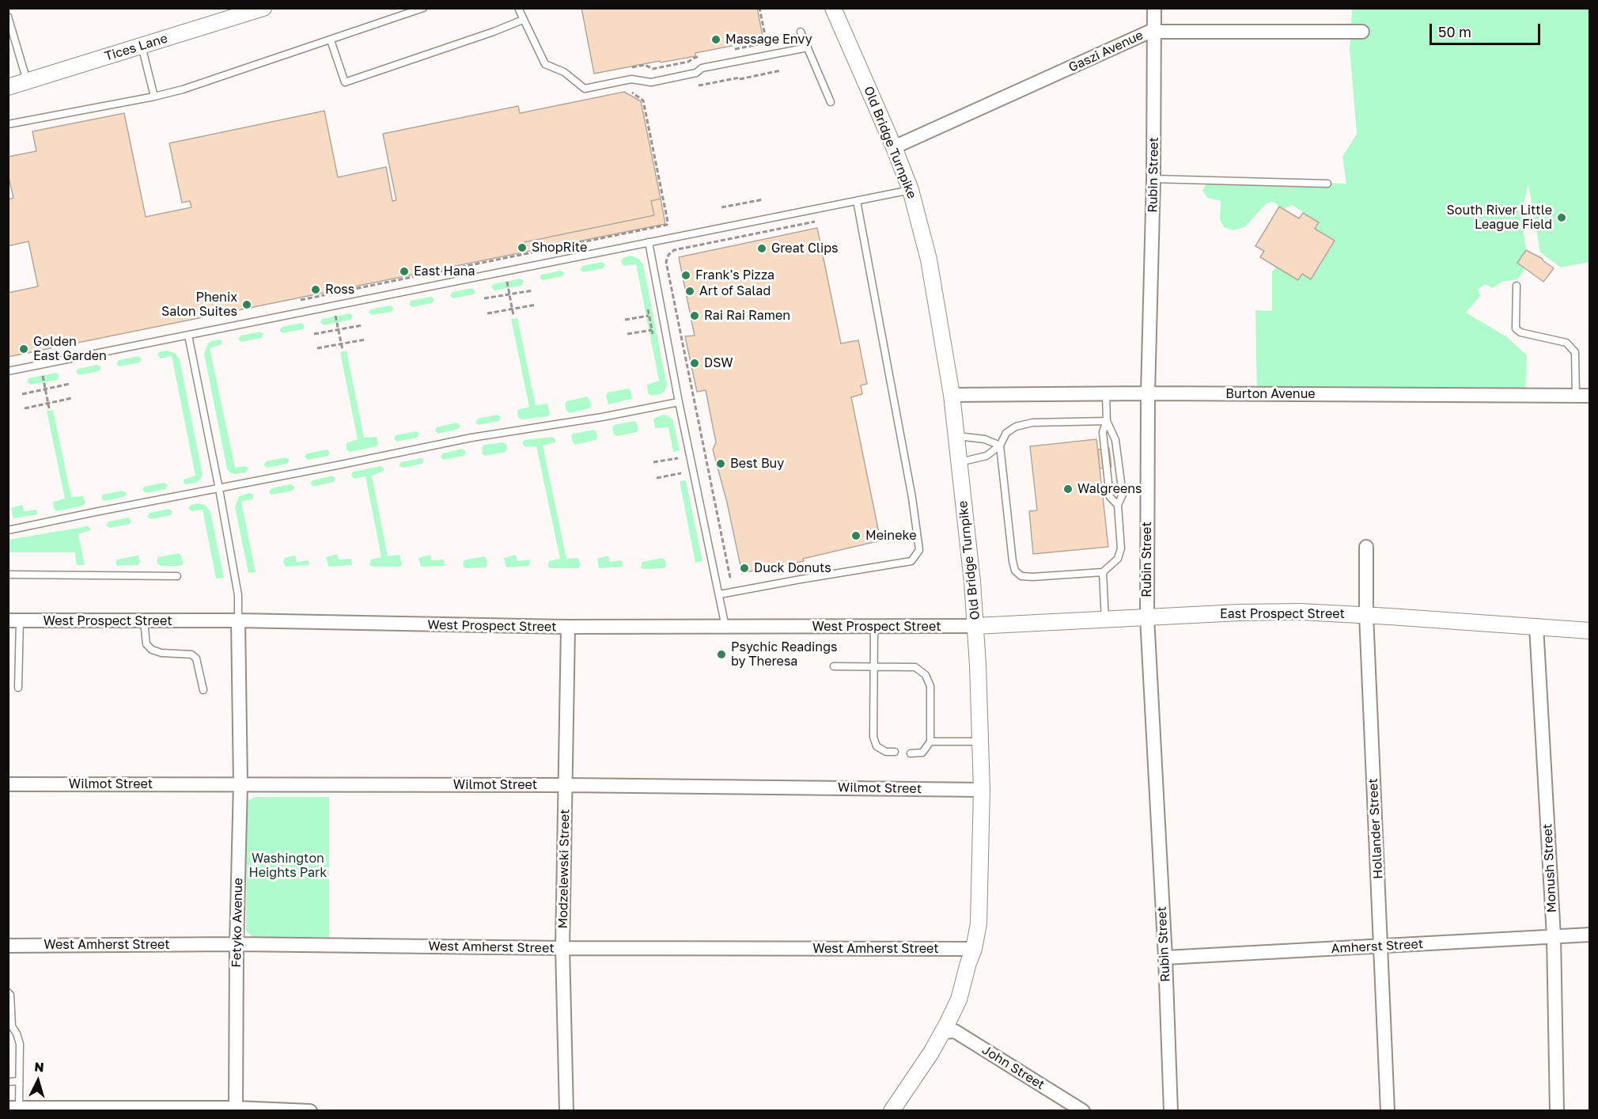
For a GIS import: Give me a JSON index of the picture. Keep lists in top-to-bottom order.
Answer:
{
  "streets": {
    "street": [
      "Tices Lane",
      "Gaszi Avenue",
      "Old Bridge Turnpike",
      "Rubin Street",
      "Burton Avenue",
      "East Prospect Street",
      "West Prospect Street",
      "Wilmot Street",
      "Hollander Street",
      "Monush Street",
      "Modzelewski Street",
      "Fetyko Avenue",
      "West Amherst Street",
      "Amherst Street",
      "John Street"
    ]
  },
  "crossings": [
    ["Gaszi Avenue", "Old Bridge Turnpike"],
    ["Gaszi Avenue", "Rubin Street"],
    ["Old Bridge Turnpike", "Burton Avenue"],
    ["Old Bridge Turnpike", "East Prospect Street"],
    ["Old Bridge Turnpike", "West Prospect Street"],
    ["Old Bridge Turnpike", "Wilmot Street"],
    ["Old Bridge Turnpike", "West Amherst Street"],
    ["Old Bridge Turnpike", "John Street"],
    ["Rubin Street", "Burton Avenue"],
    ["Rubin Street", "East Prospect Street"],
    ["Rubin Street", "Amherst Street"],
    ["East Prospect Street", "West Prospect Street"],
    ["East Prospect Street", "Hollander Street"],
    ["East Prospect Street", "Monush Street"],
    ["West Prospect Street", "Modzelewski Street"],
    ["West Prospect Street", "Fetyko Avenue"],
    ["Wilmot Street", "Modzelewski Street"],
    ["Wilmot Street", "Fetyko Avenue"],
    ["Hollander Street", "Amherst Street"],
    ["Monush Street", "Amherst Street"],
    ["Modzelewski Street", "West Amherst Street"],
    ["Fetyko Avenue", "West Amherst Street"]
  ],
  "parks": ["Washington Heights Park"],
  "places": [
    "Massage Envy",
    "South River Little League Field",
    "ShopRite",
    "Great Clips",
    "East Hana",
    "Frank's Pizza",
    "Ross",
    "Art of Salad",
    "Phenix Salon Suites",
    "Rai Rai Ramen",
    "Golden East Garden",
    "DSW",
    "Best Buy",
    "Walgreens",
    "Meineke",
    "Duck Donuts",
    "Psychic Readings by Theresa"
  ],
  "scale_bar": "50 m",
  "north": "top"
}
